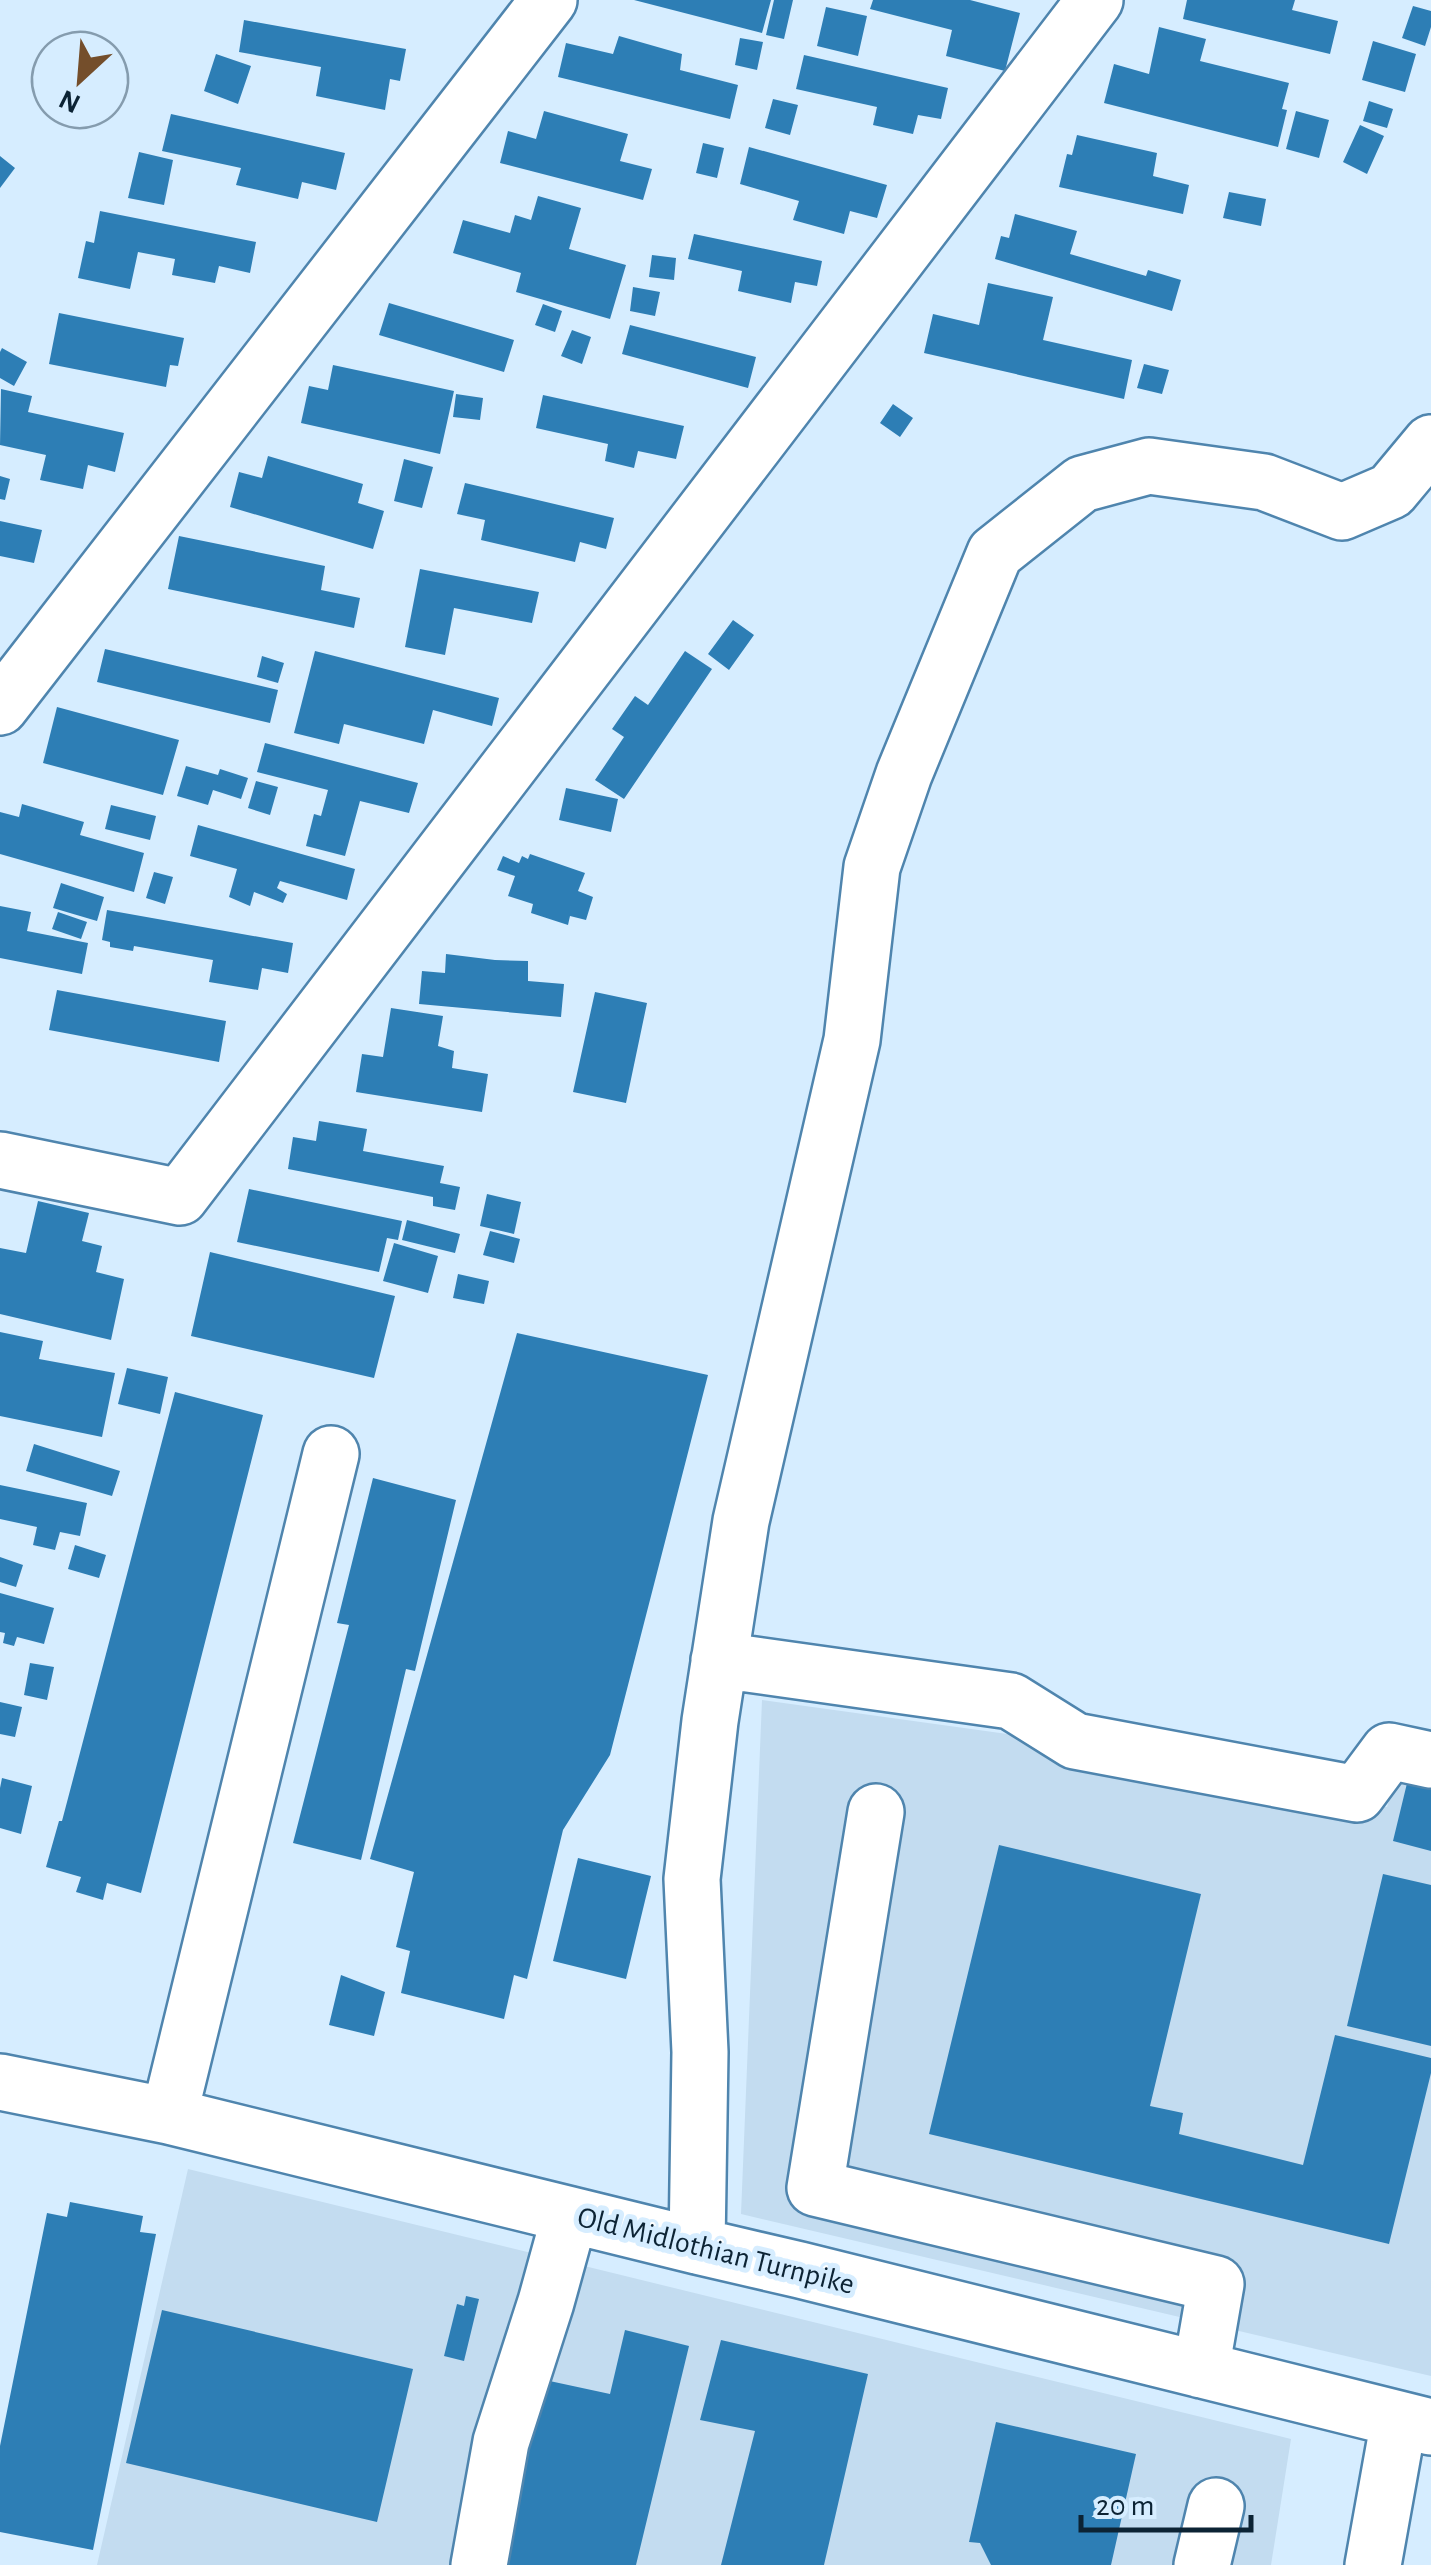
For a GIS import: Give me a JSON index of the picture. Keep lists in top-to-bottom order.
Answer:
{
  "streets": {
    "street": ["Old Midlothian Turnpike"]
  },
  "scale_bar": "20 m",
  "north": "bottom left"
}
